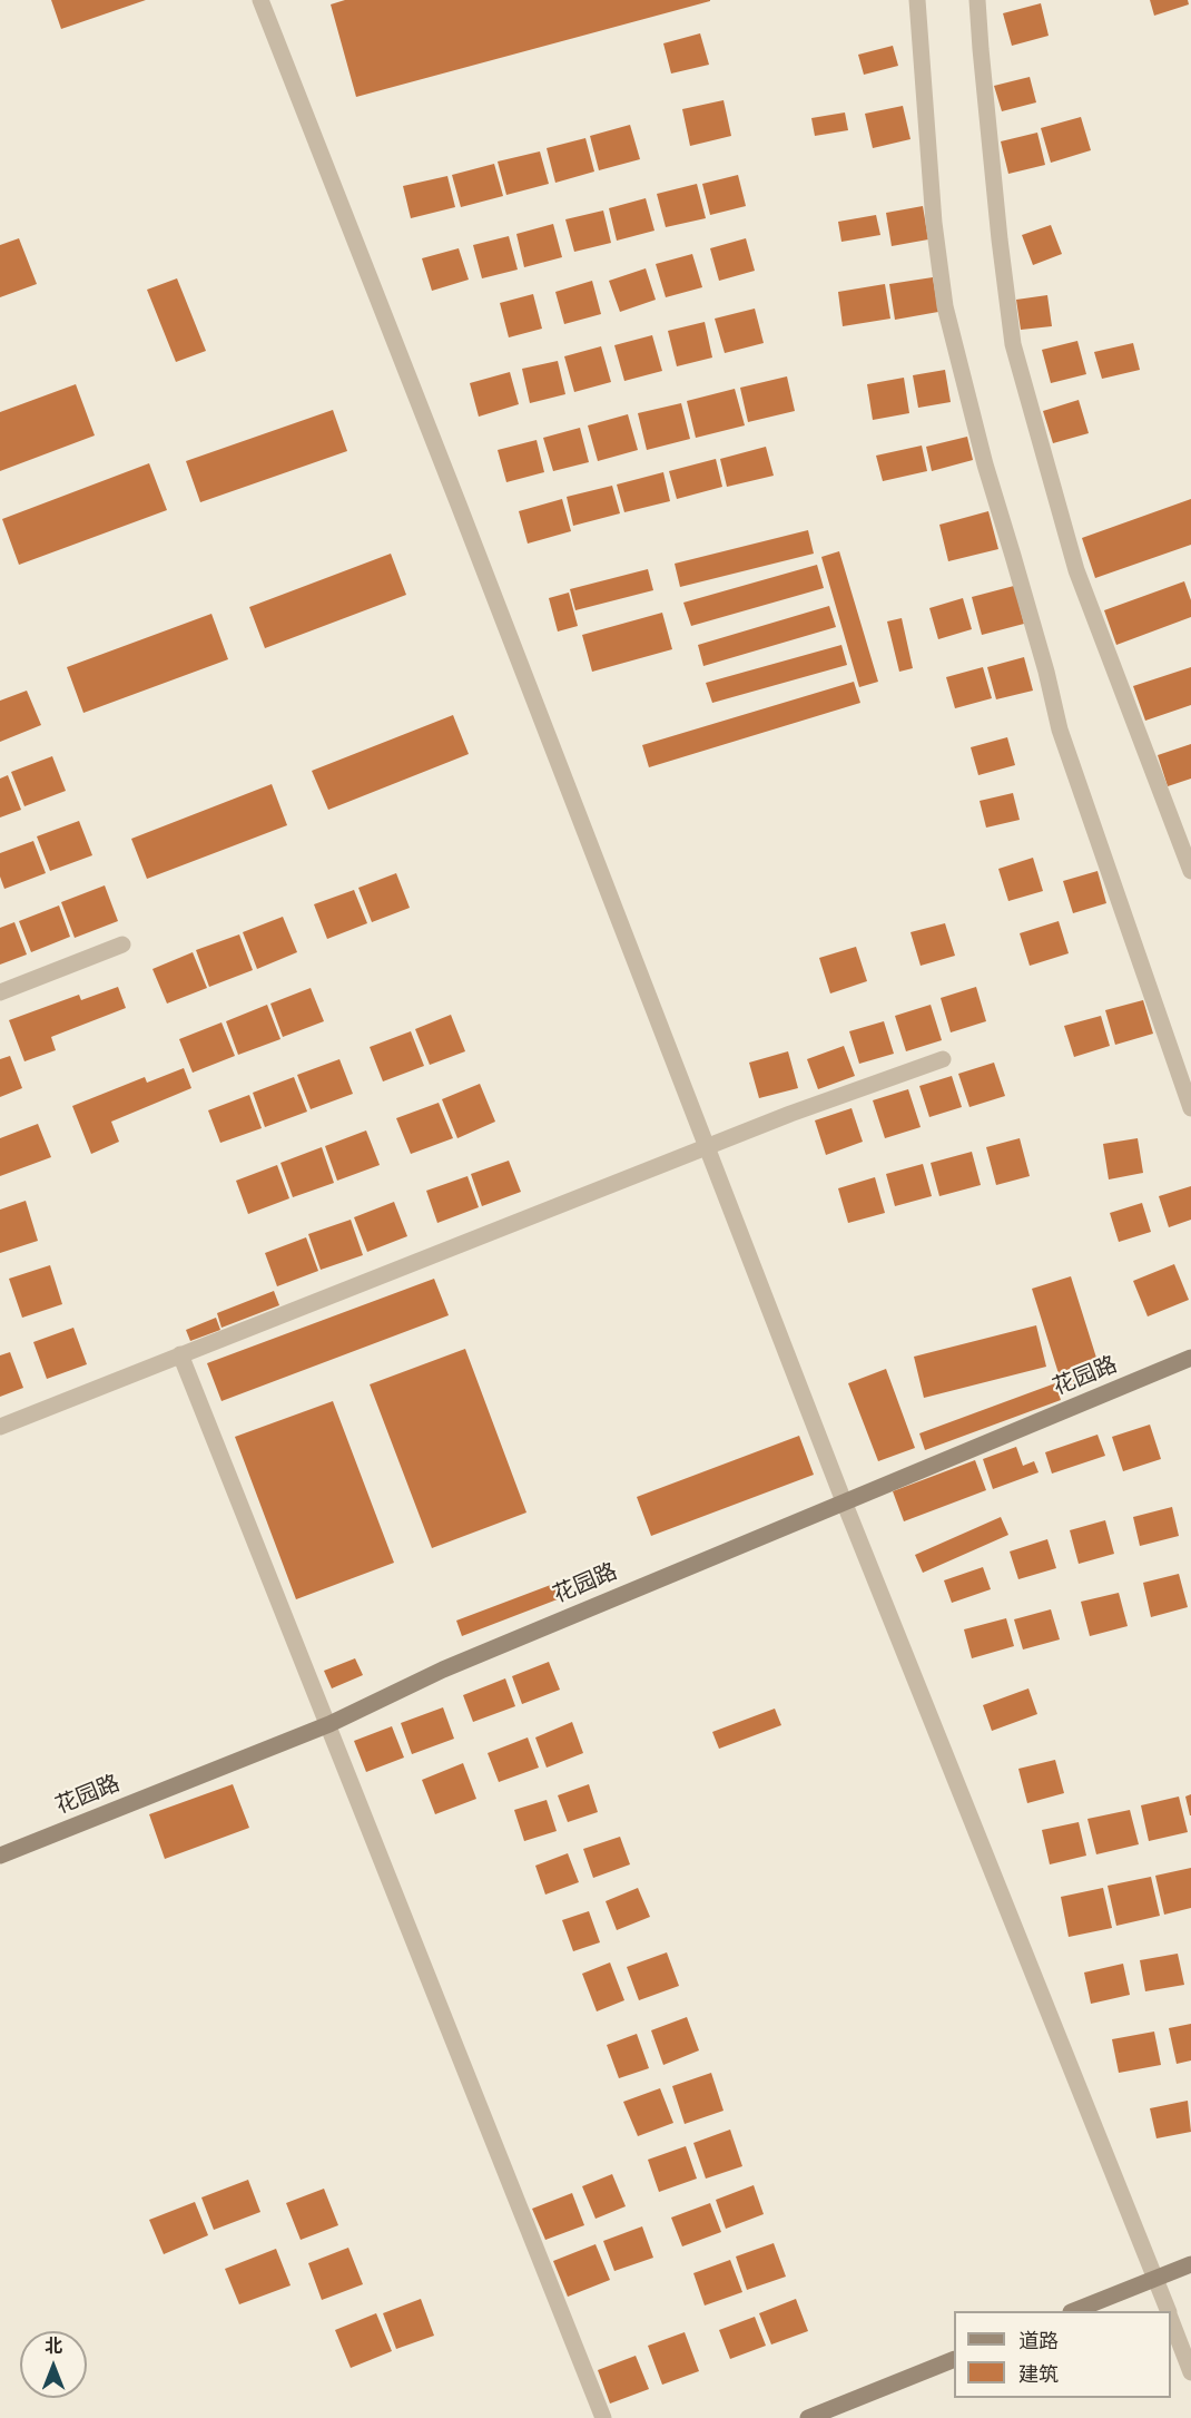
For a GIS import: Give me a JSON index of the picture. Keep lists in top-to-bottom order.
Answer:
{
  "streets": {
    "street": ["花园路"]
  },
  "legend": ["道路", "建筑"],
  "north": "top"
}
